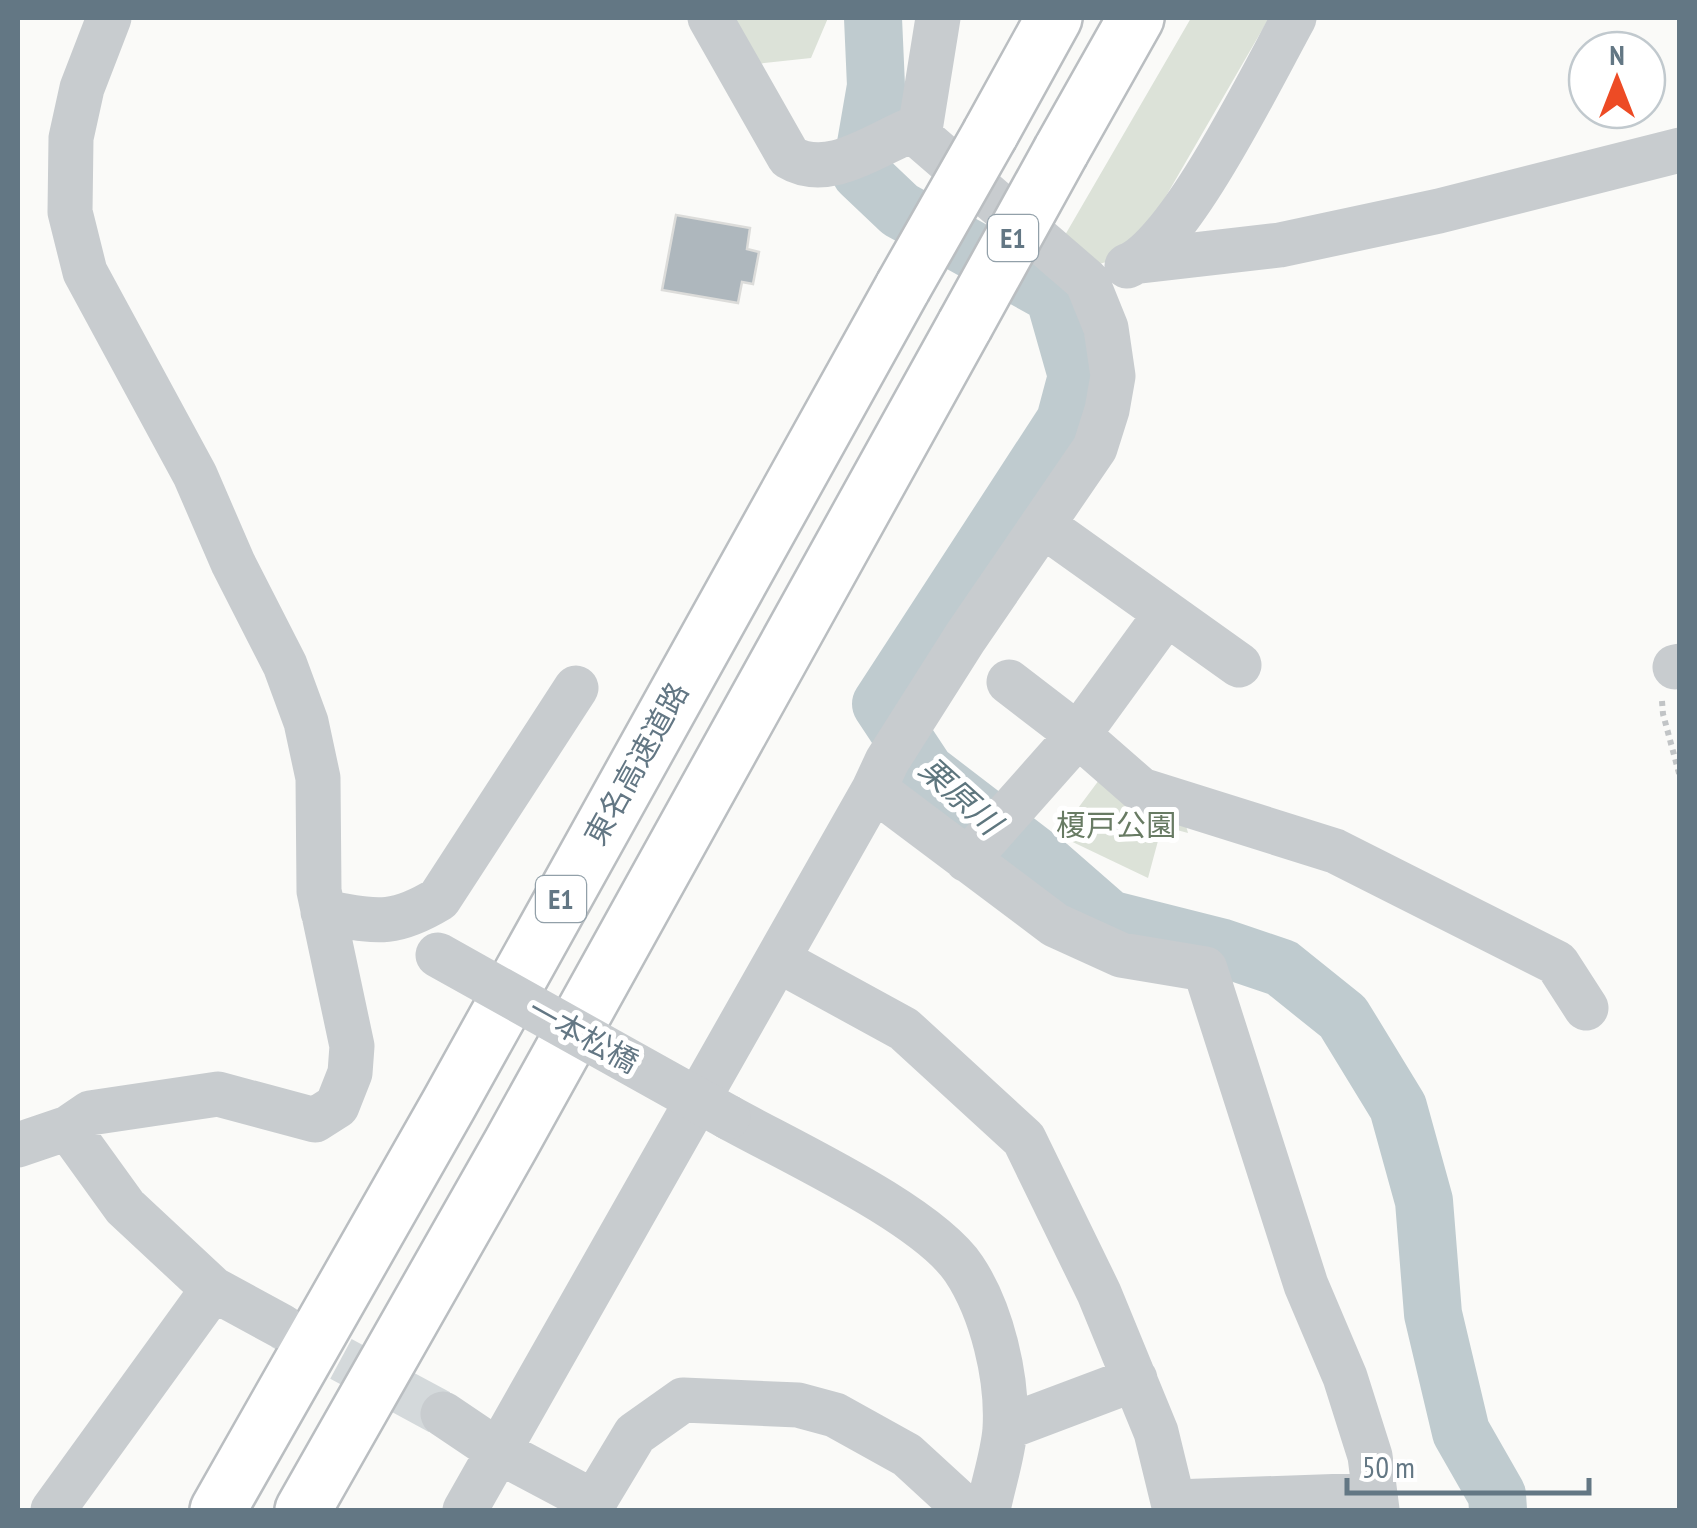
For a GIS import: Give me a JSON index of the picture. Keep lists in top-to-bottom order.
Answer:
{
  "streets": {
    "highway": ["E1", "東名高速道路"],
    "street": ["一本松橋"]
  },
  "water": ["栗原川"],
  "parks": ["榎戸公園"],
  "scale_bar": "50 m",
  "north": "top"
}
